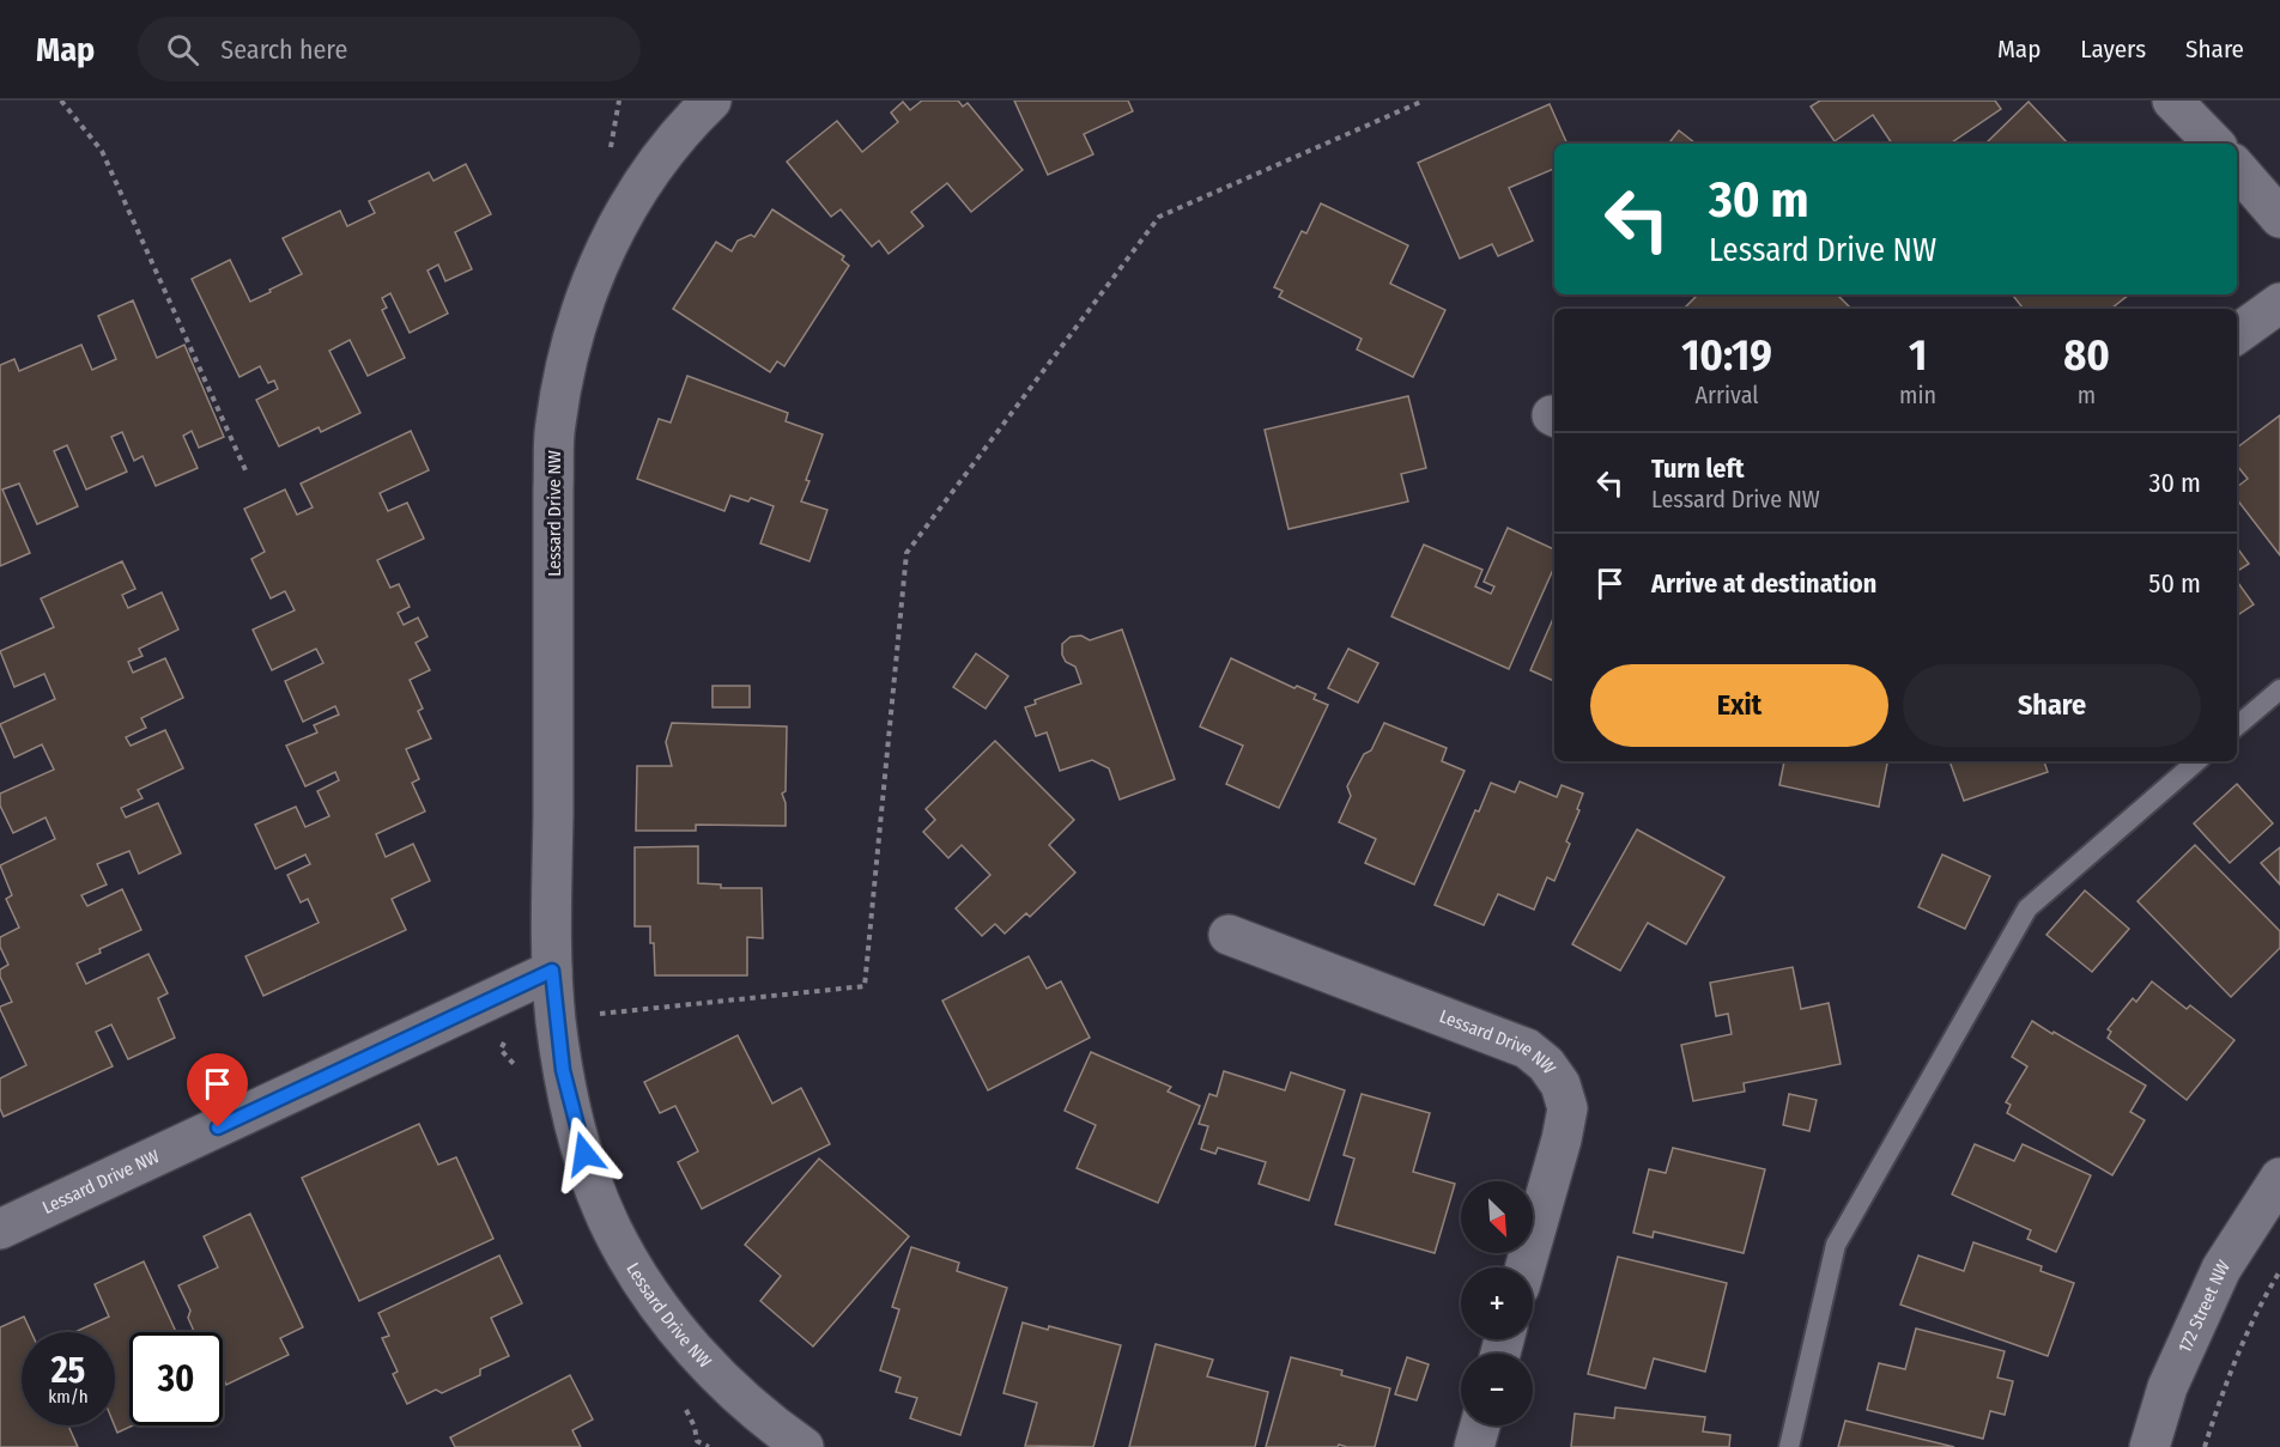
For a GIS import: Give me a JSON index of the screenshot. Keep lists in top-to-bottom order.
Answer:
{
  "streets": {
    "street": ["Lessard Drive NW", "172 Street NW"]
  },
  "north": "bottom right",
  "page": {
    "header": "Map",
    "search": "Search here",
    "nav": ["Map", "Layers", "Share"],
    "turn": ["30 m", "Lessard Drive NW"],
    "eta": [
      "10:19",
      "Arrival",
      "1",
      "min",
      "80",
      "m"
    ],
    "list": [
      {
        "name": "Turn left",
        "note": "Lessard Drive NW",
        "value": "30 m"
      },
      {
        "name": "Arrive at destination",
        "value": "50 m"
      }
    ],
    "buttons": ["Exit", "Share"],
    "map_buttons": ["+", "−"],
    "speed": "25 km/h",
    "limit": "30"
  }
}
